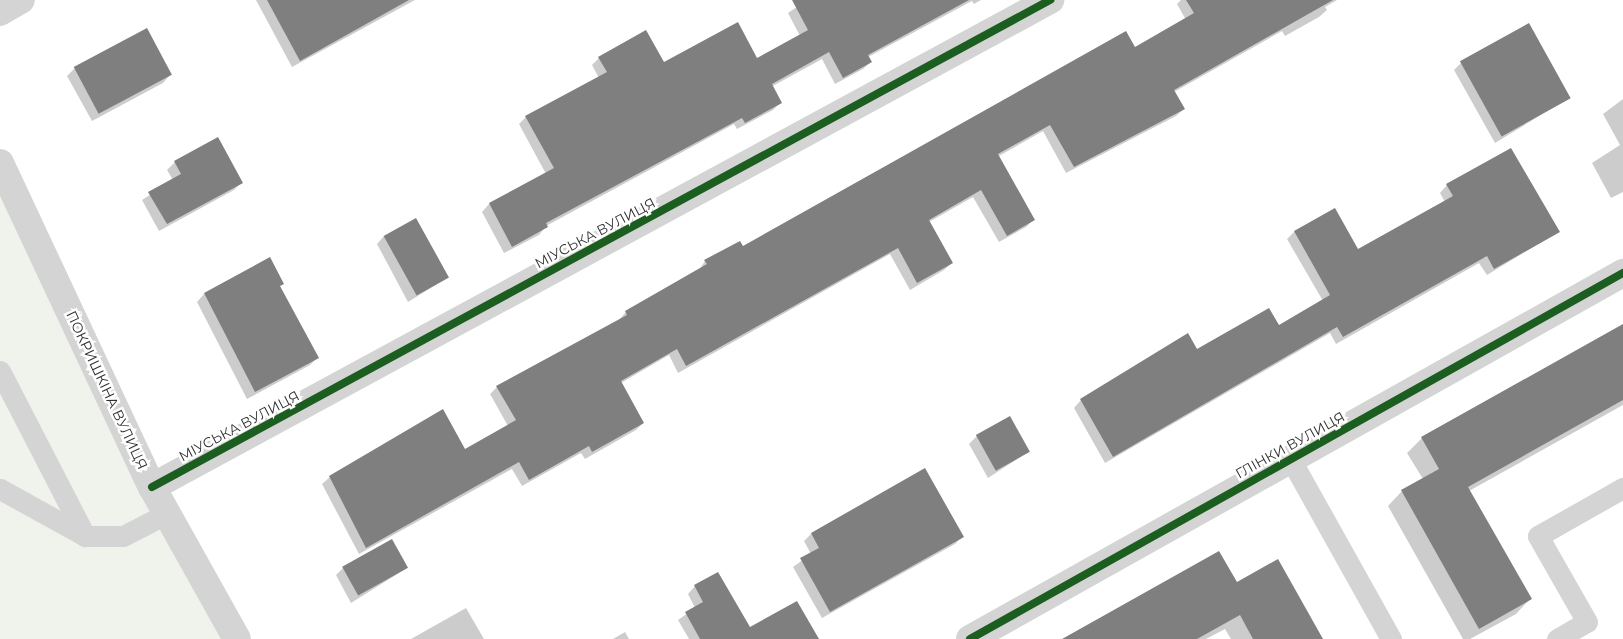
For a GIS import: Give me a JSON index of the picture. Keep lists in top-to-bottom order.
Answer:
{
  "streets": {
    "street": ["МІУСЬКА ВУЛИЦЯ", "ПОКРИШКІНА ВУЛИЦЯ", "ГЛІНКИ ВУЛИЦЯ"]
  },
  "crossings": [
    ["МІУСЬКА ВУЛИЦЯ", "ПОКРИШКІНА ВУЛИЦЯ"]
  ]
}
